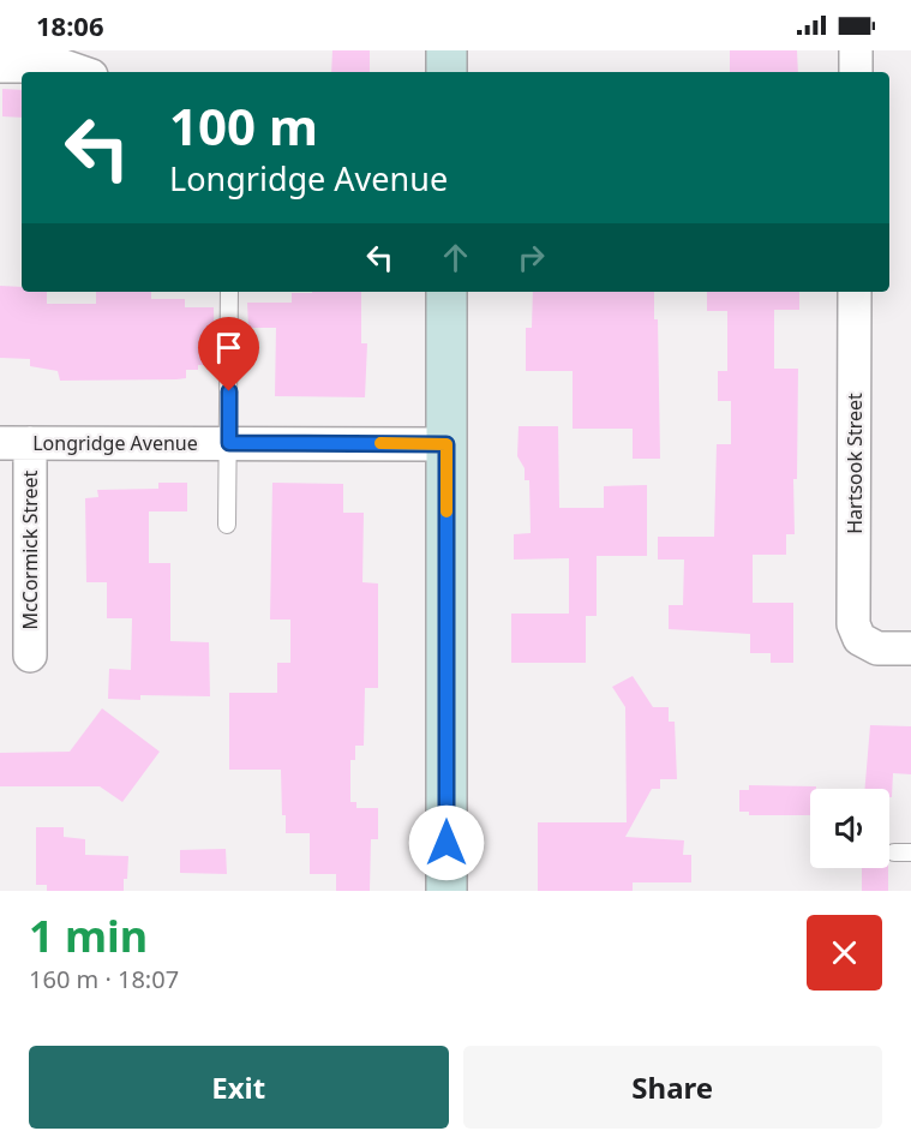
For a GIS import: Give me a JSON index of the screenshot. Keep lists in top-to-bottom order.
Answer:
{
  "streets": {
    "street": ["Longridge Avenue", "Hartsook Street", "McCormick Street"]
  },
  "crossings": [
    ["Longridge Avenue", "McCormick Street"]
  ],
  "page": {
    "status": "18:06",
    "turn": ["100 m", "Longridge Avenue"],
    "heading": ["1 min", "160 m · 18:07"],
    "buttons": ["Exit", "Share"]
  }
}
